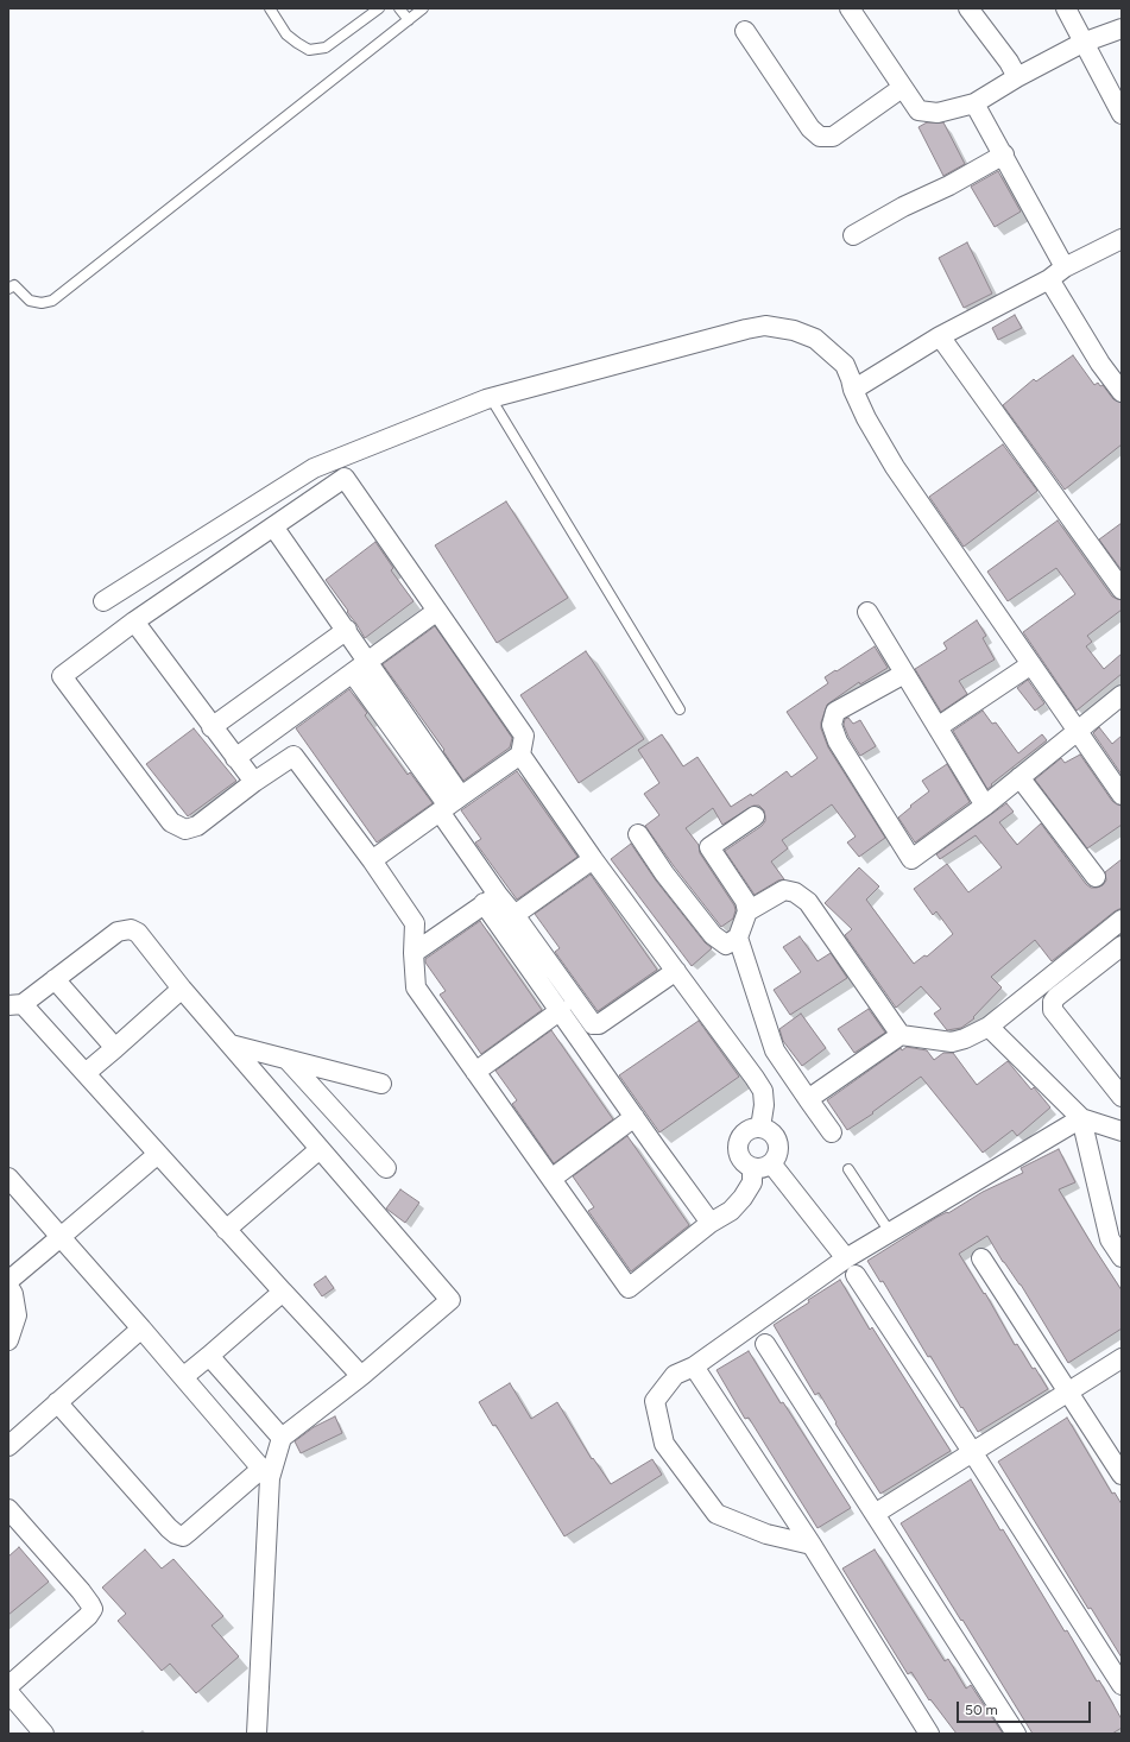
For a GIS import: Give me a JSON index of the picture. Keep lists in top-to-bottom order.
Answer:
{
  "scale_bar": "50 m"
}
